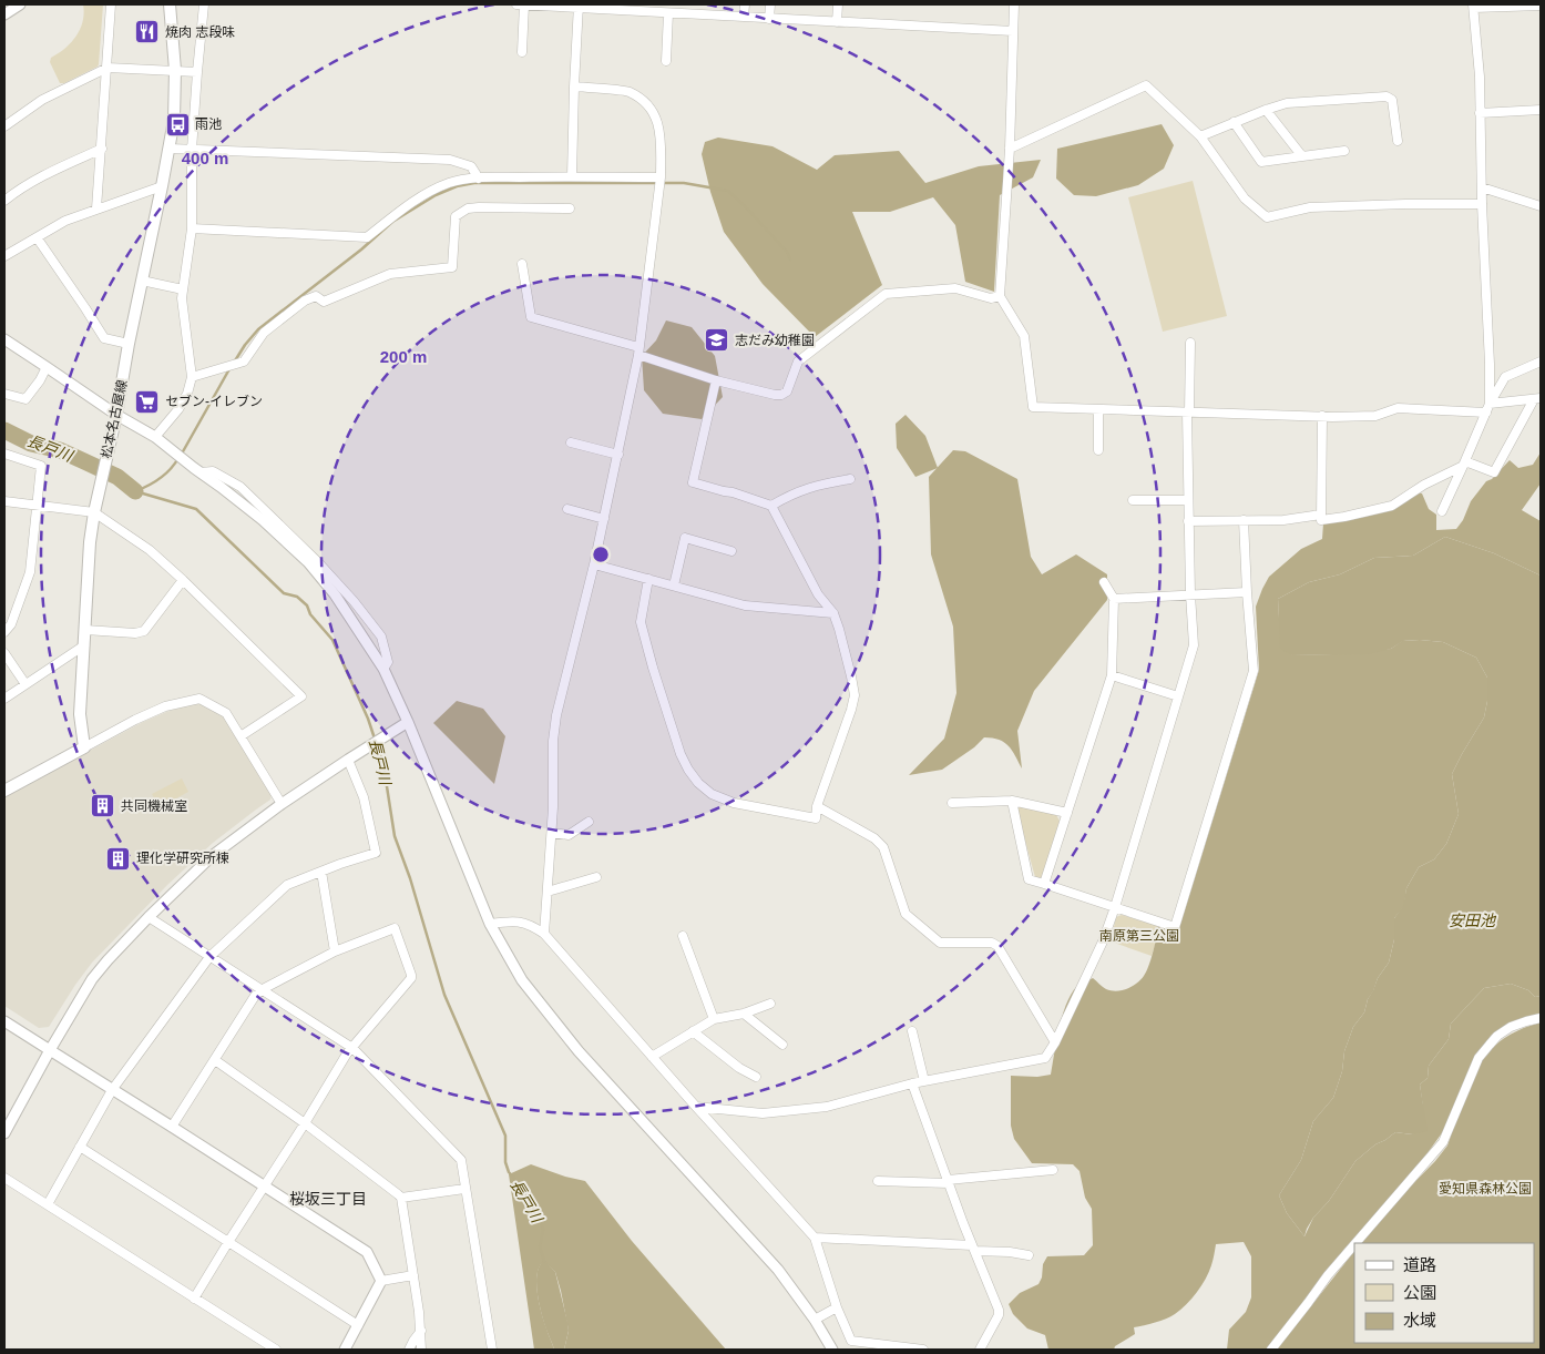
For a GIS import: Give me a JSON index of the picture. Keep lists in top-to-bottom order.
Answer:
{
  "streets": {
    "main road": ["松本名古屋線"]
  },
  "districts": ["桜坂三丁目"],
  "water": ["長戸川", "安田池"],
  "parks": ["南原第三公園", "愛知県森林公園"],
  "places": {
    "restaurant": ["焼肉 志段味"],
    "bus stop": ["雨池"],
    "school or university": ["志だみ幼稚園"],
    "supermarket": ["セブン-イレブン"],
    "building": ["共同機械室", "理化学研究所棟"]
  },
  "legend": ["道路", "公園", "水域"],
  "rings": ["400 m", "200 m"]
}
